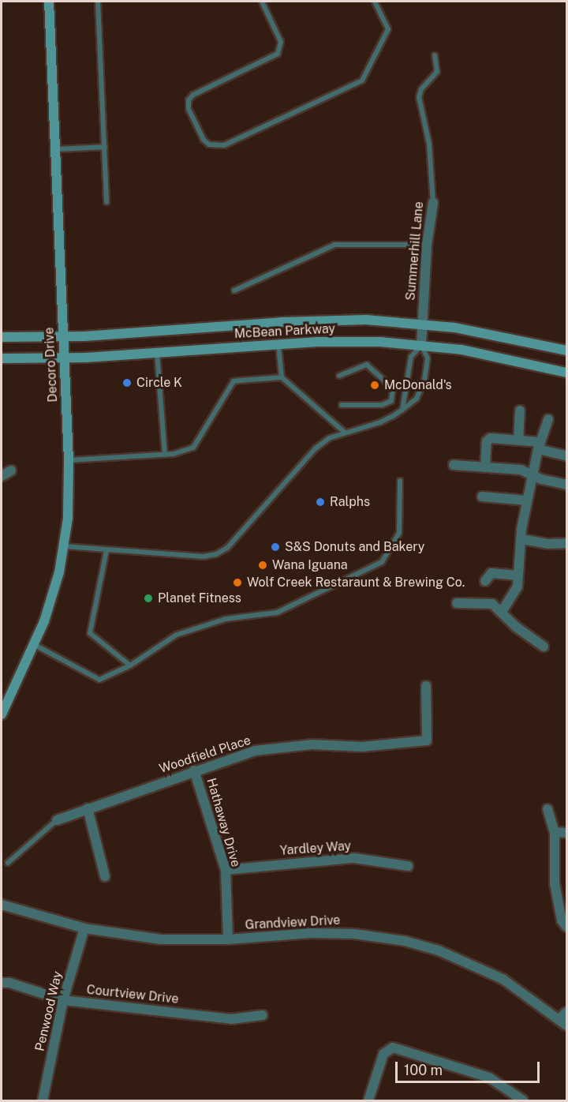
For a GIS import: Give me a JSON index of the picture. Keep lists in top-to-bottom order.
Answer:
{
  "streets": {
    "main road": ["McBean Parkway", "Decoro Drive"],
    "street": [
      "Summerhill Lane",
      "Woodfield Place",
      "Hathaway Drive",
      "Yardley Way",
      "Grandview Drive",
      "Courtview Drive",
      "Penwood Way"
    ]
  },
  "crossings": [
    ["Summerhill Lane", "McBean Parkway"],
    ["McBean Parkway", "Decoro Drive"],
    ["Woodfield Place", "Hathaway Drive"],
    ["Hathaway Drive", "Yardley Way"],
    ["Hathaway Drive", "Grandview Drive"],
    ["Grandview Drive", "Penwood Way"],
    ["Courtview Drive", "Penwood Way"]
  ],
  "places": [
    "Circle K",
    "McDonald's",
    "Ralphs",
    "S&S Donuts and Bakery",
    "Wana Iguana",
    "Wolf Creek Restaraunt & Brewing Co.",
    "Planet Fitness"
  ],
  "scale_bar": "100 m"
}
